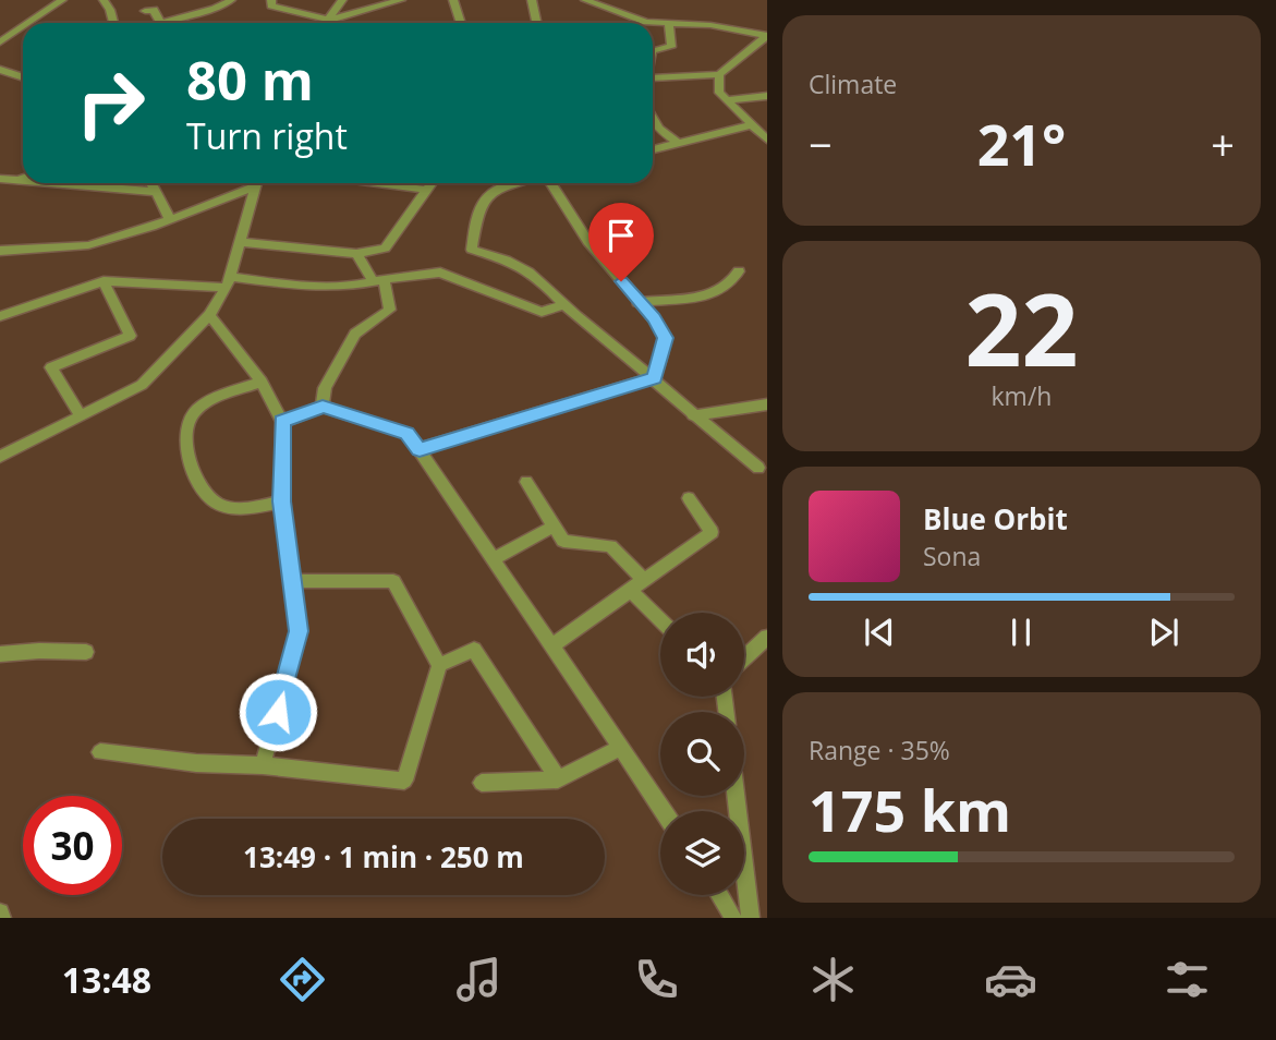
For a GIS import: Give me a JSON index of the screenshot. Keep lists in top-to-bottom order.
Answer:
{
  "page": {
    "tile": [
      "Climate",
      ["22", "km/h"],
      ["Range · 35%", "175 km"]
    ],
    "turn": ["80 m", "Turn right"],
    "heat": ["−", "21°", "+"],
    "song": ["Blue Orbit", "Sona"],
    "limit": "30",
    "trip": "13:49 · 1 min · 250 m",
    "tabs": "13:48"
  }
}
